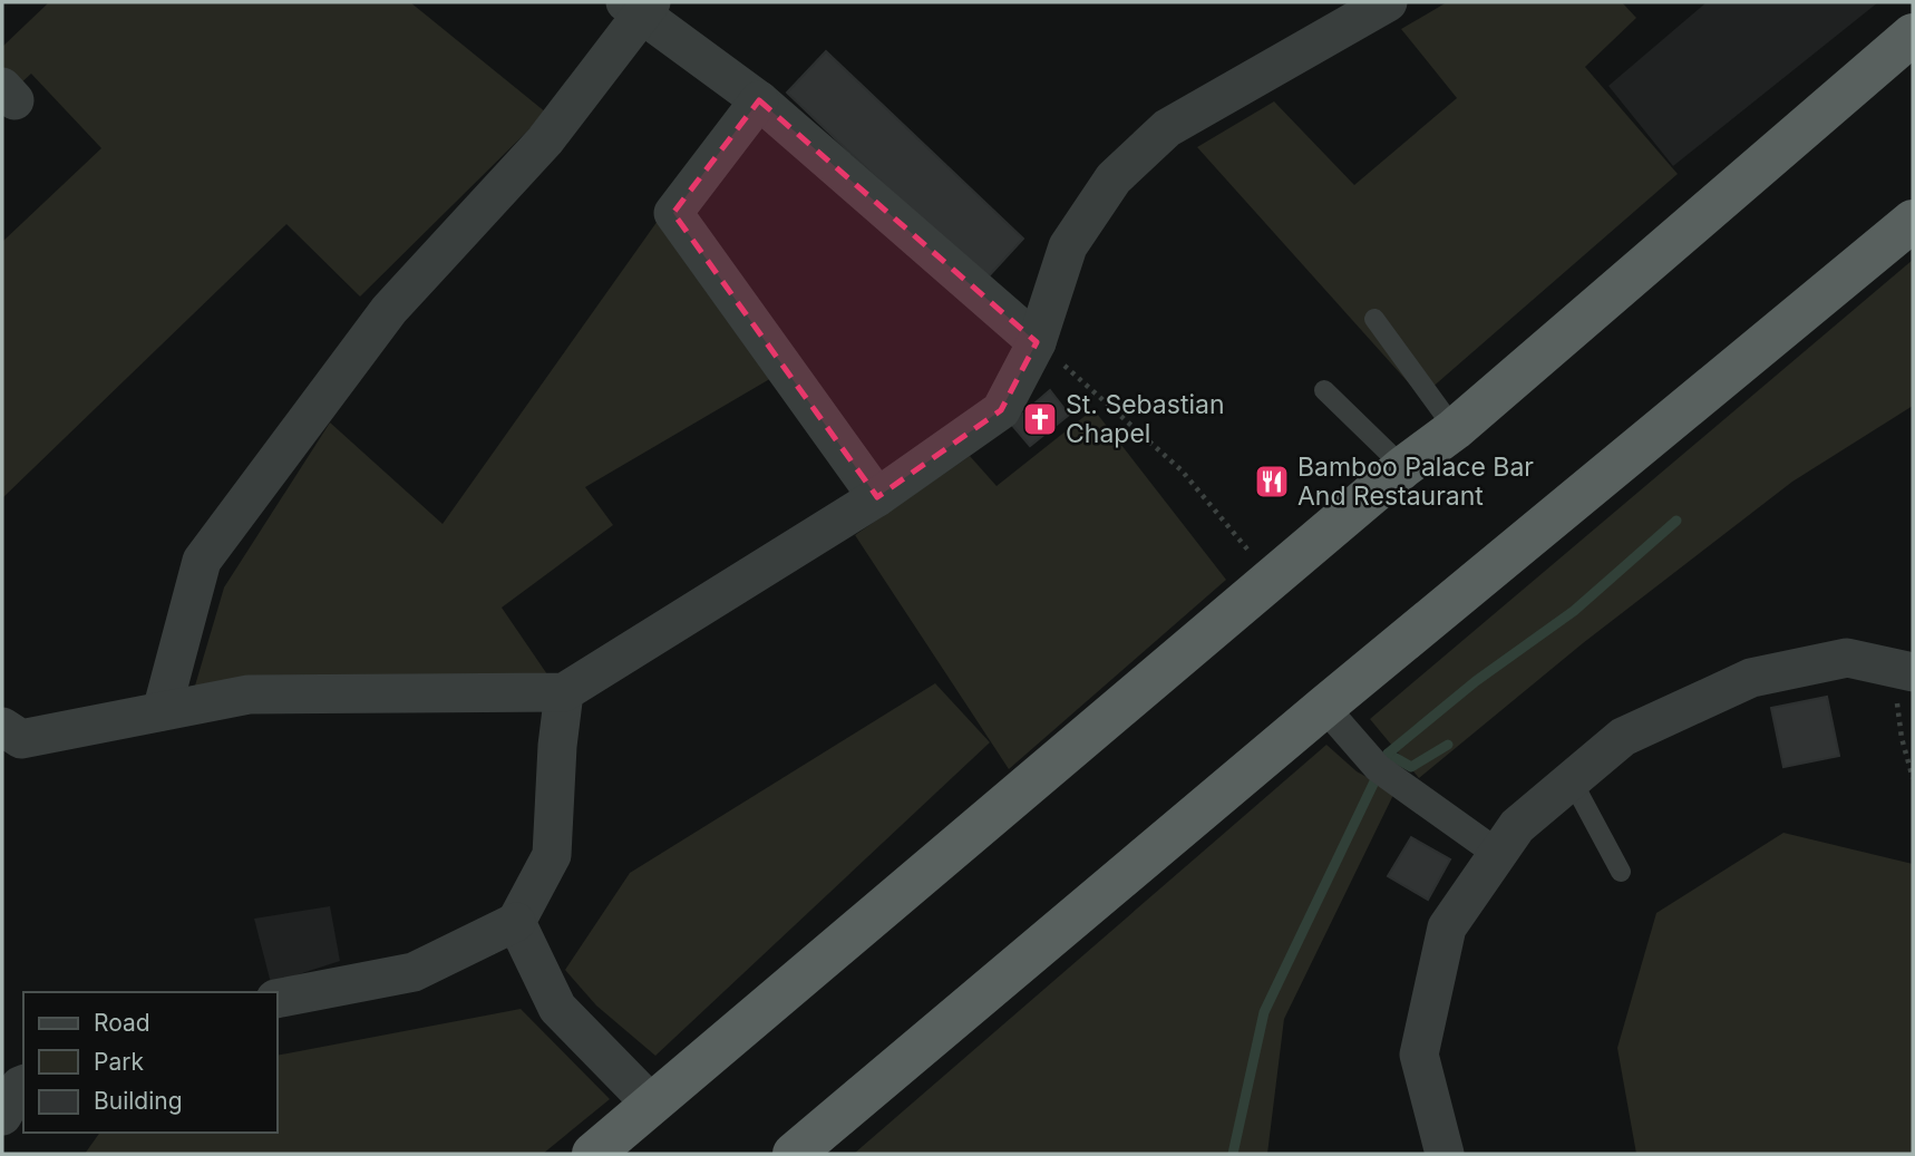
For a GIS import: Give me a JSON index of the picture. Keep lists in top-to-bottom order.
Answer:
{
  "places": {
    "church": ["St. Sebastian Chapel"],
    "restaurant": ["Bamboo Palace Bar And Restaurant"]
  },
  "legend": ["Road", "Park", "Building"]
}
